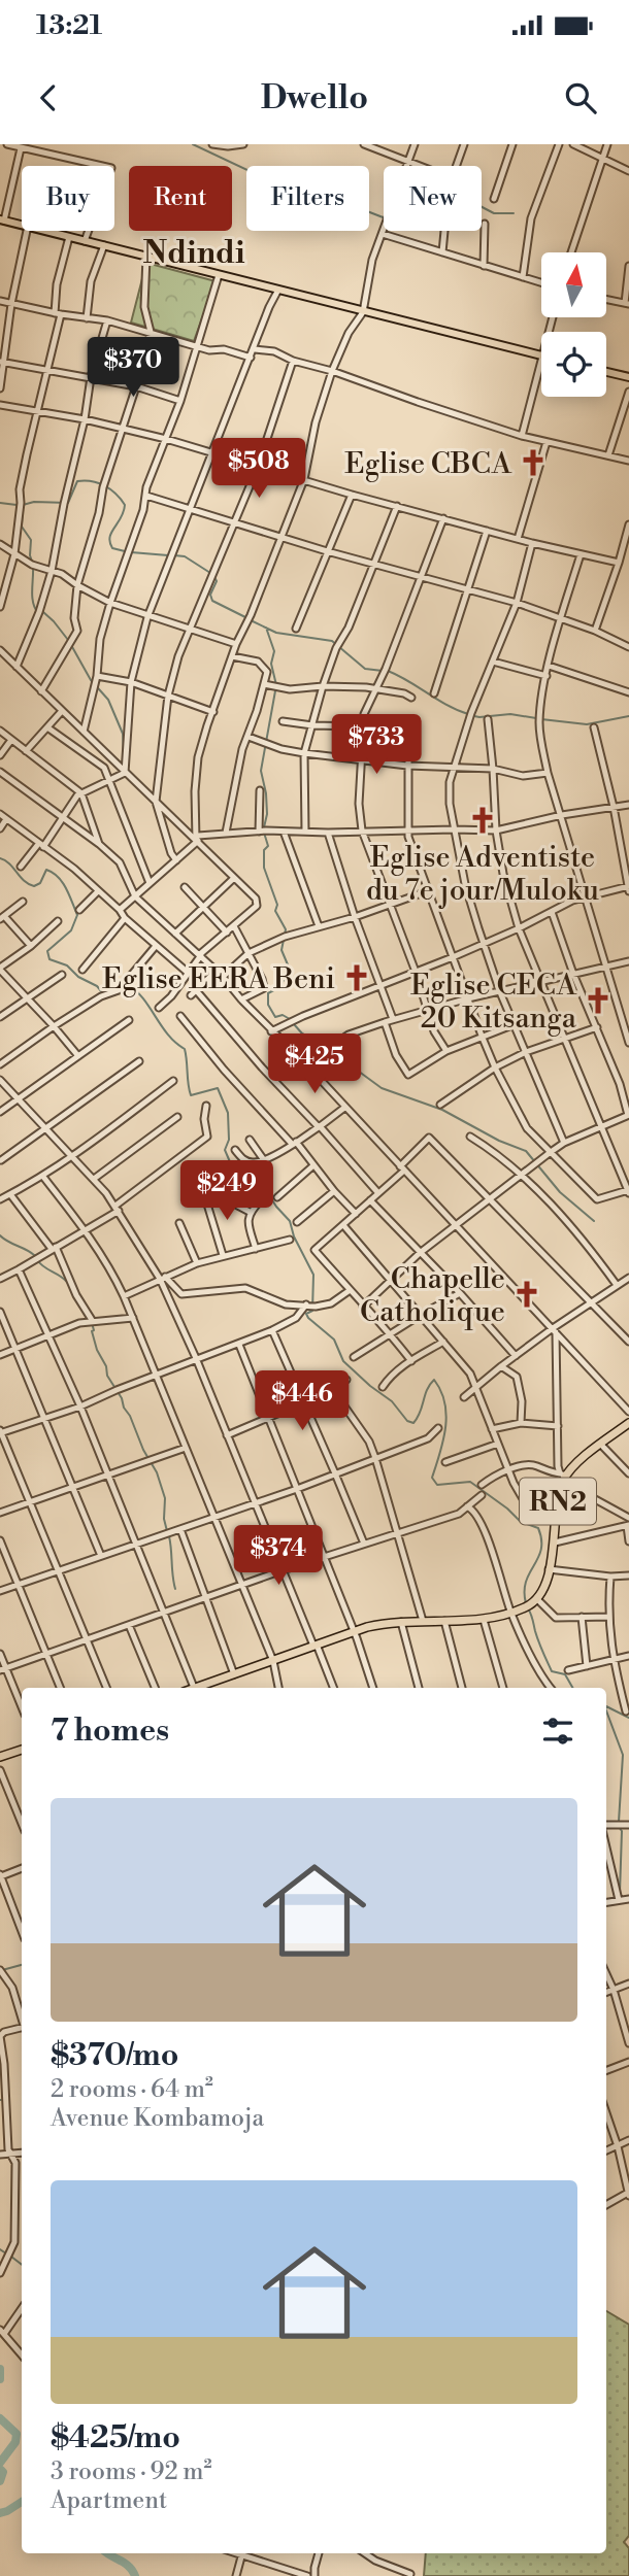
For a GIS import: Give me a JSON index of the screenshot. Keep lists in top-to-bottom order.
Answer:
{
  "streets": {
    "highway": ["RN2"]
  },
  "districts": ["Ndindi"],
  "places": {
    "church": [
      "Eglise CBCA",
      "Eglise Adventiste du 7e jour/Muloku",
      "Eglise EERA Beni",
      "Eglise CECA 20 Kitsanga",
      "Chapelle Catholique"
    ]
  },
  "north": "top",
  "page": {
    "status": "13:21",
    "header": "Dwello",
    "chip": [
      "Buy",
      "Rent",
      "Filters",
      "New"
    ],
    "price": [
      "$370",
      "$508",
      "$733",
      "$425",
      "$249",
      "$446",
      "$374"
    ],
    "heading": "7 homes",
    "list": [
      {
        "name": "$370/mo",
        "note": "2 rooms · 64 m² · Avenue Kombamoja"
      },
      {
        "name": "$425/mo",
        "note": "3 rooms · 92 m² · Apartment"
      }
    ]
  }
}
